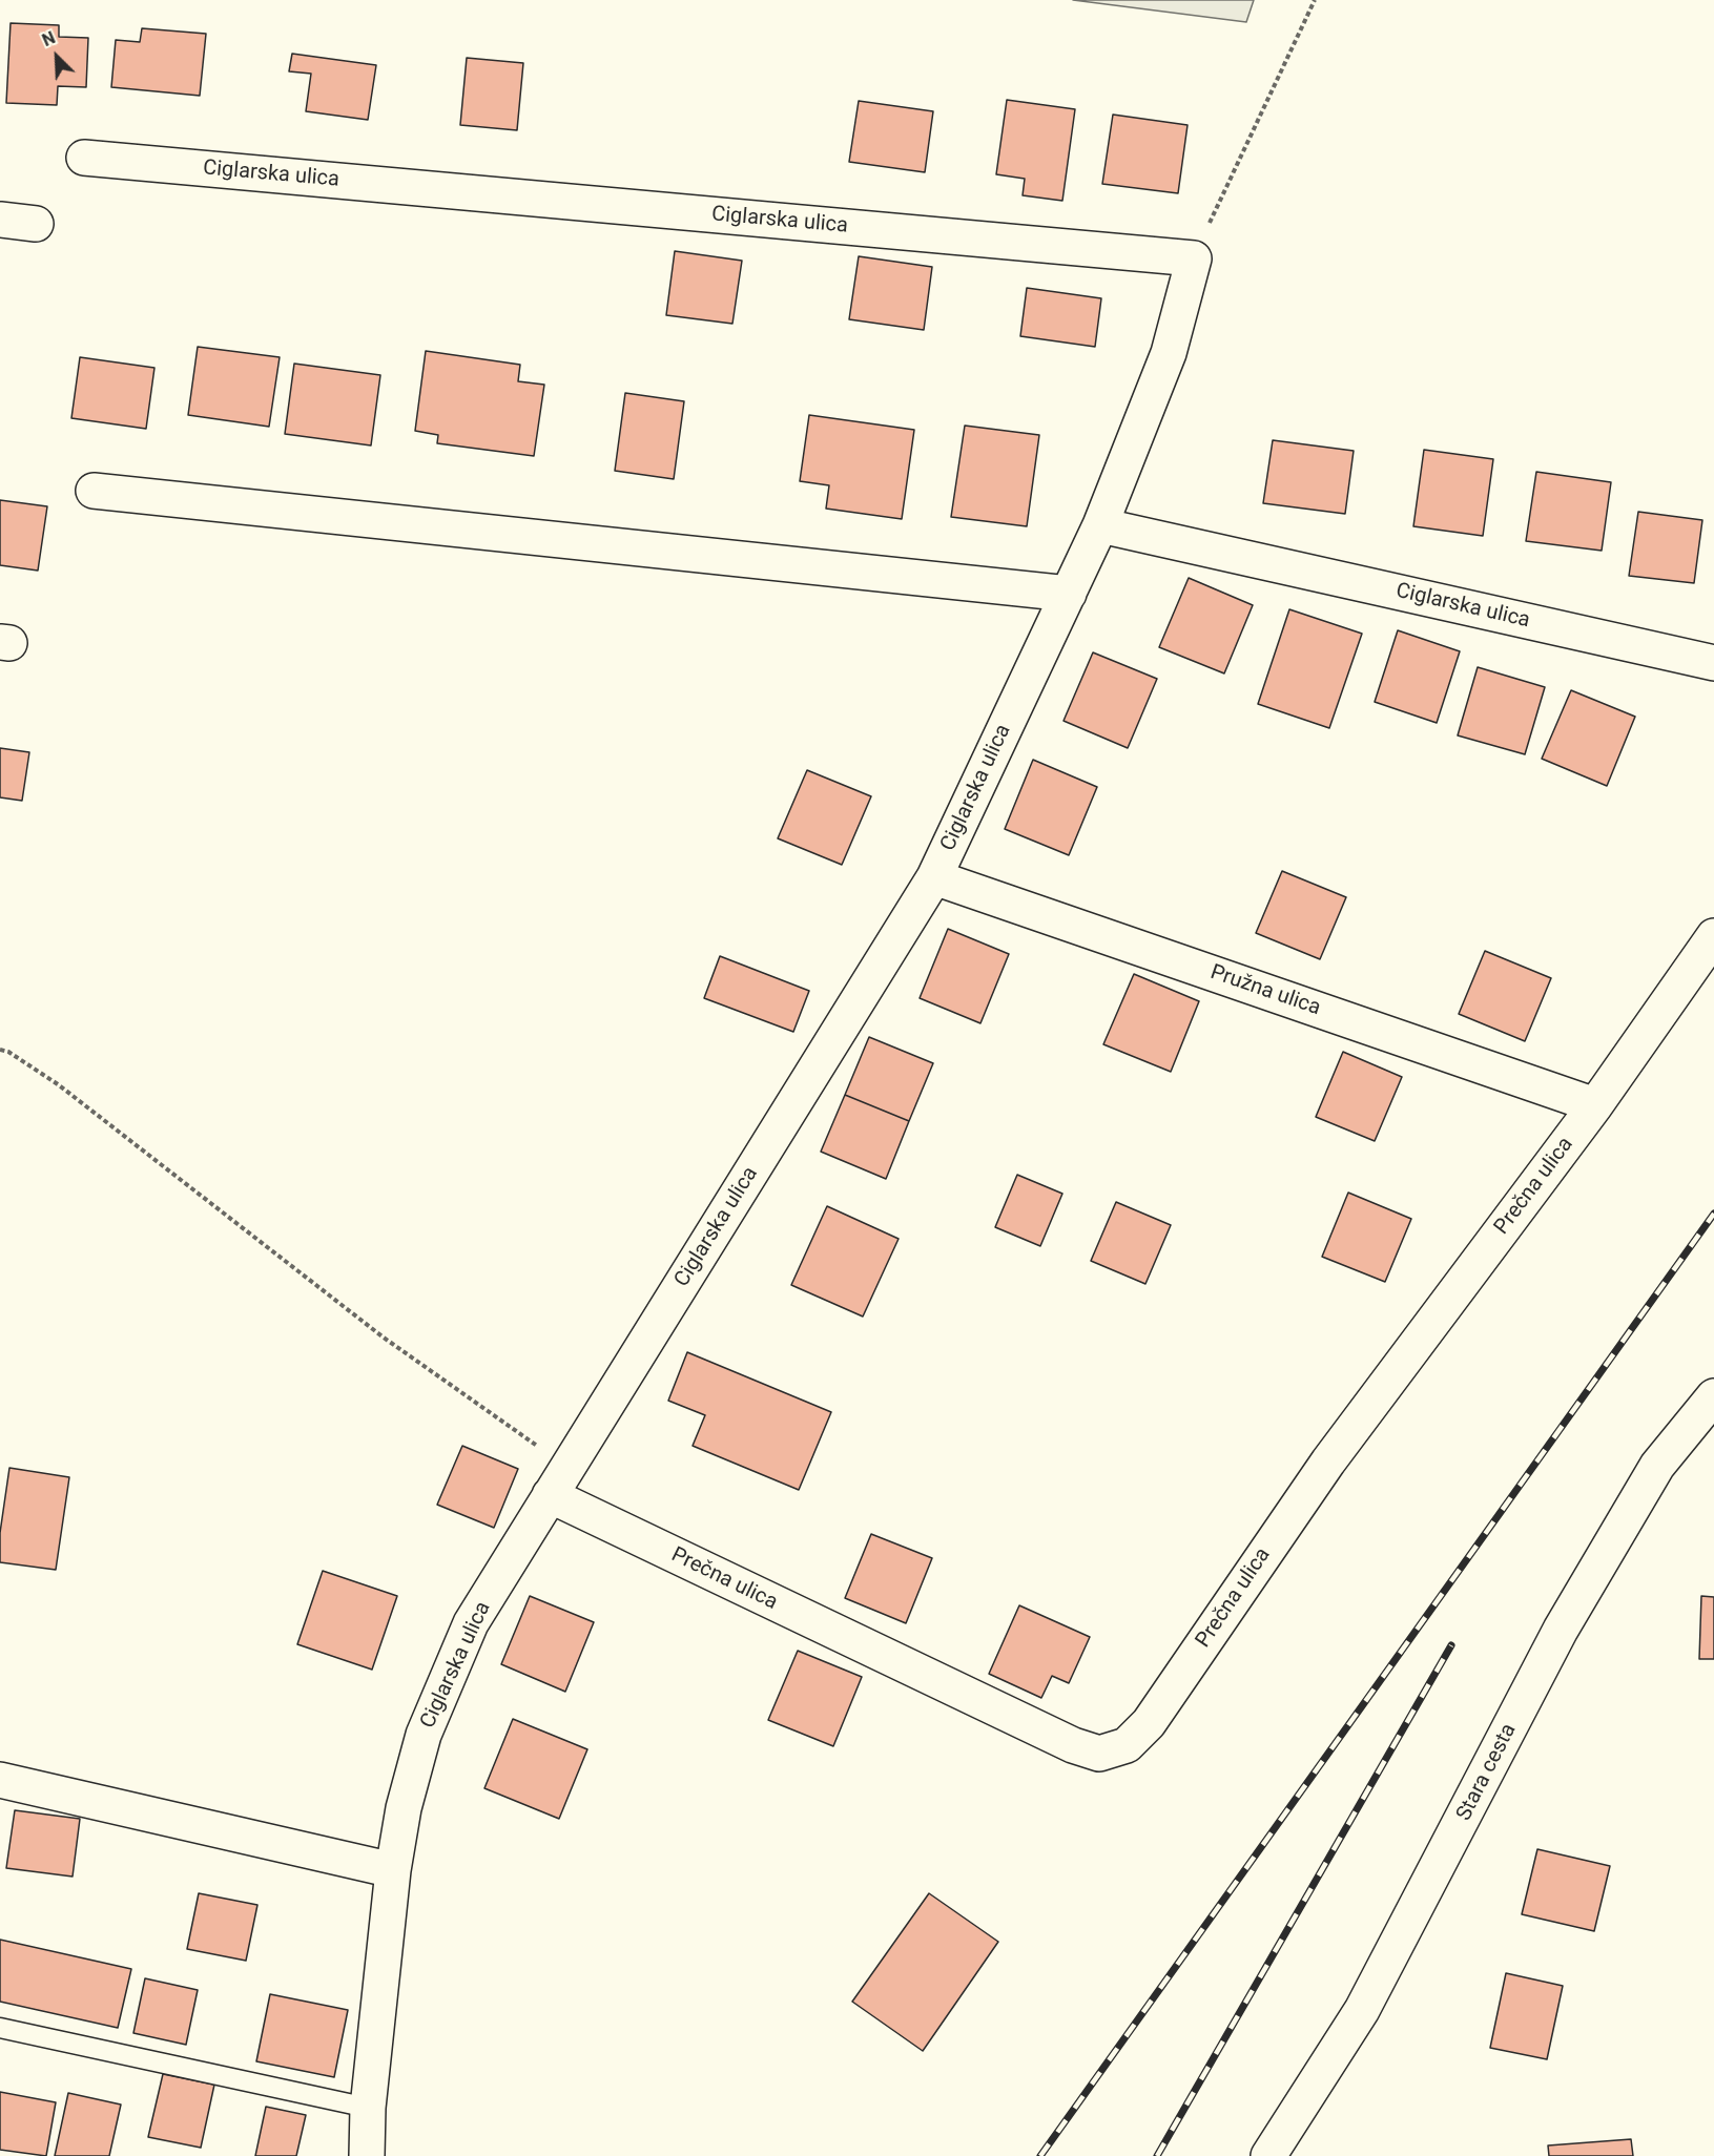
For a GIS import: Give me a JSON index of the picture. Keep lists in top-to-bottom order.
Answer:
{
  "streets": {
    "street": [
      "Ciglarska ulica",
      "Pružna ulica",
      "Prečna ulica",
      "Stara cesta"
    ]
  },
  "crossings": [
    ["Ciglarska ulica", "Pružna ulica"],
    ["Ciglarska ulica", "Prečna ulica"],
    ["Pružna ulica", "Prečna ulica"]
  ],
  "north": "top left"
}
